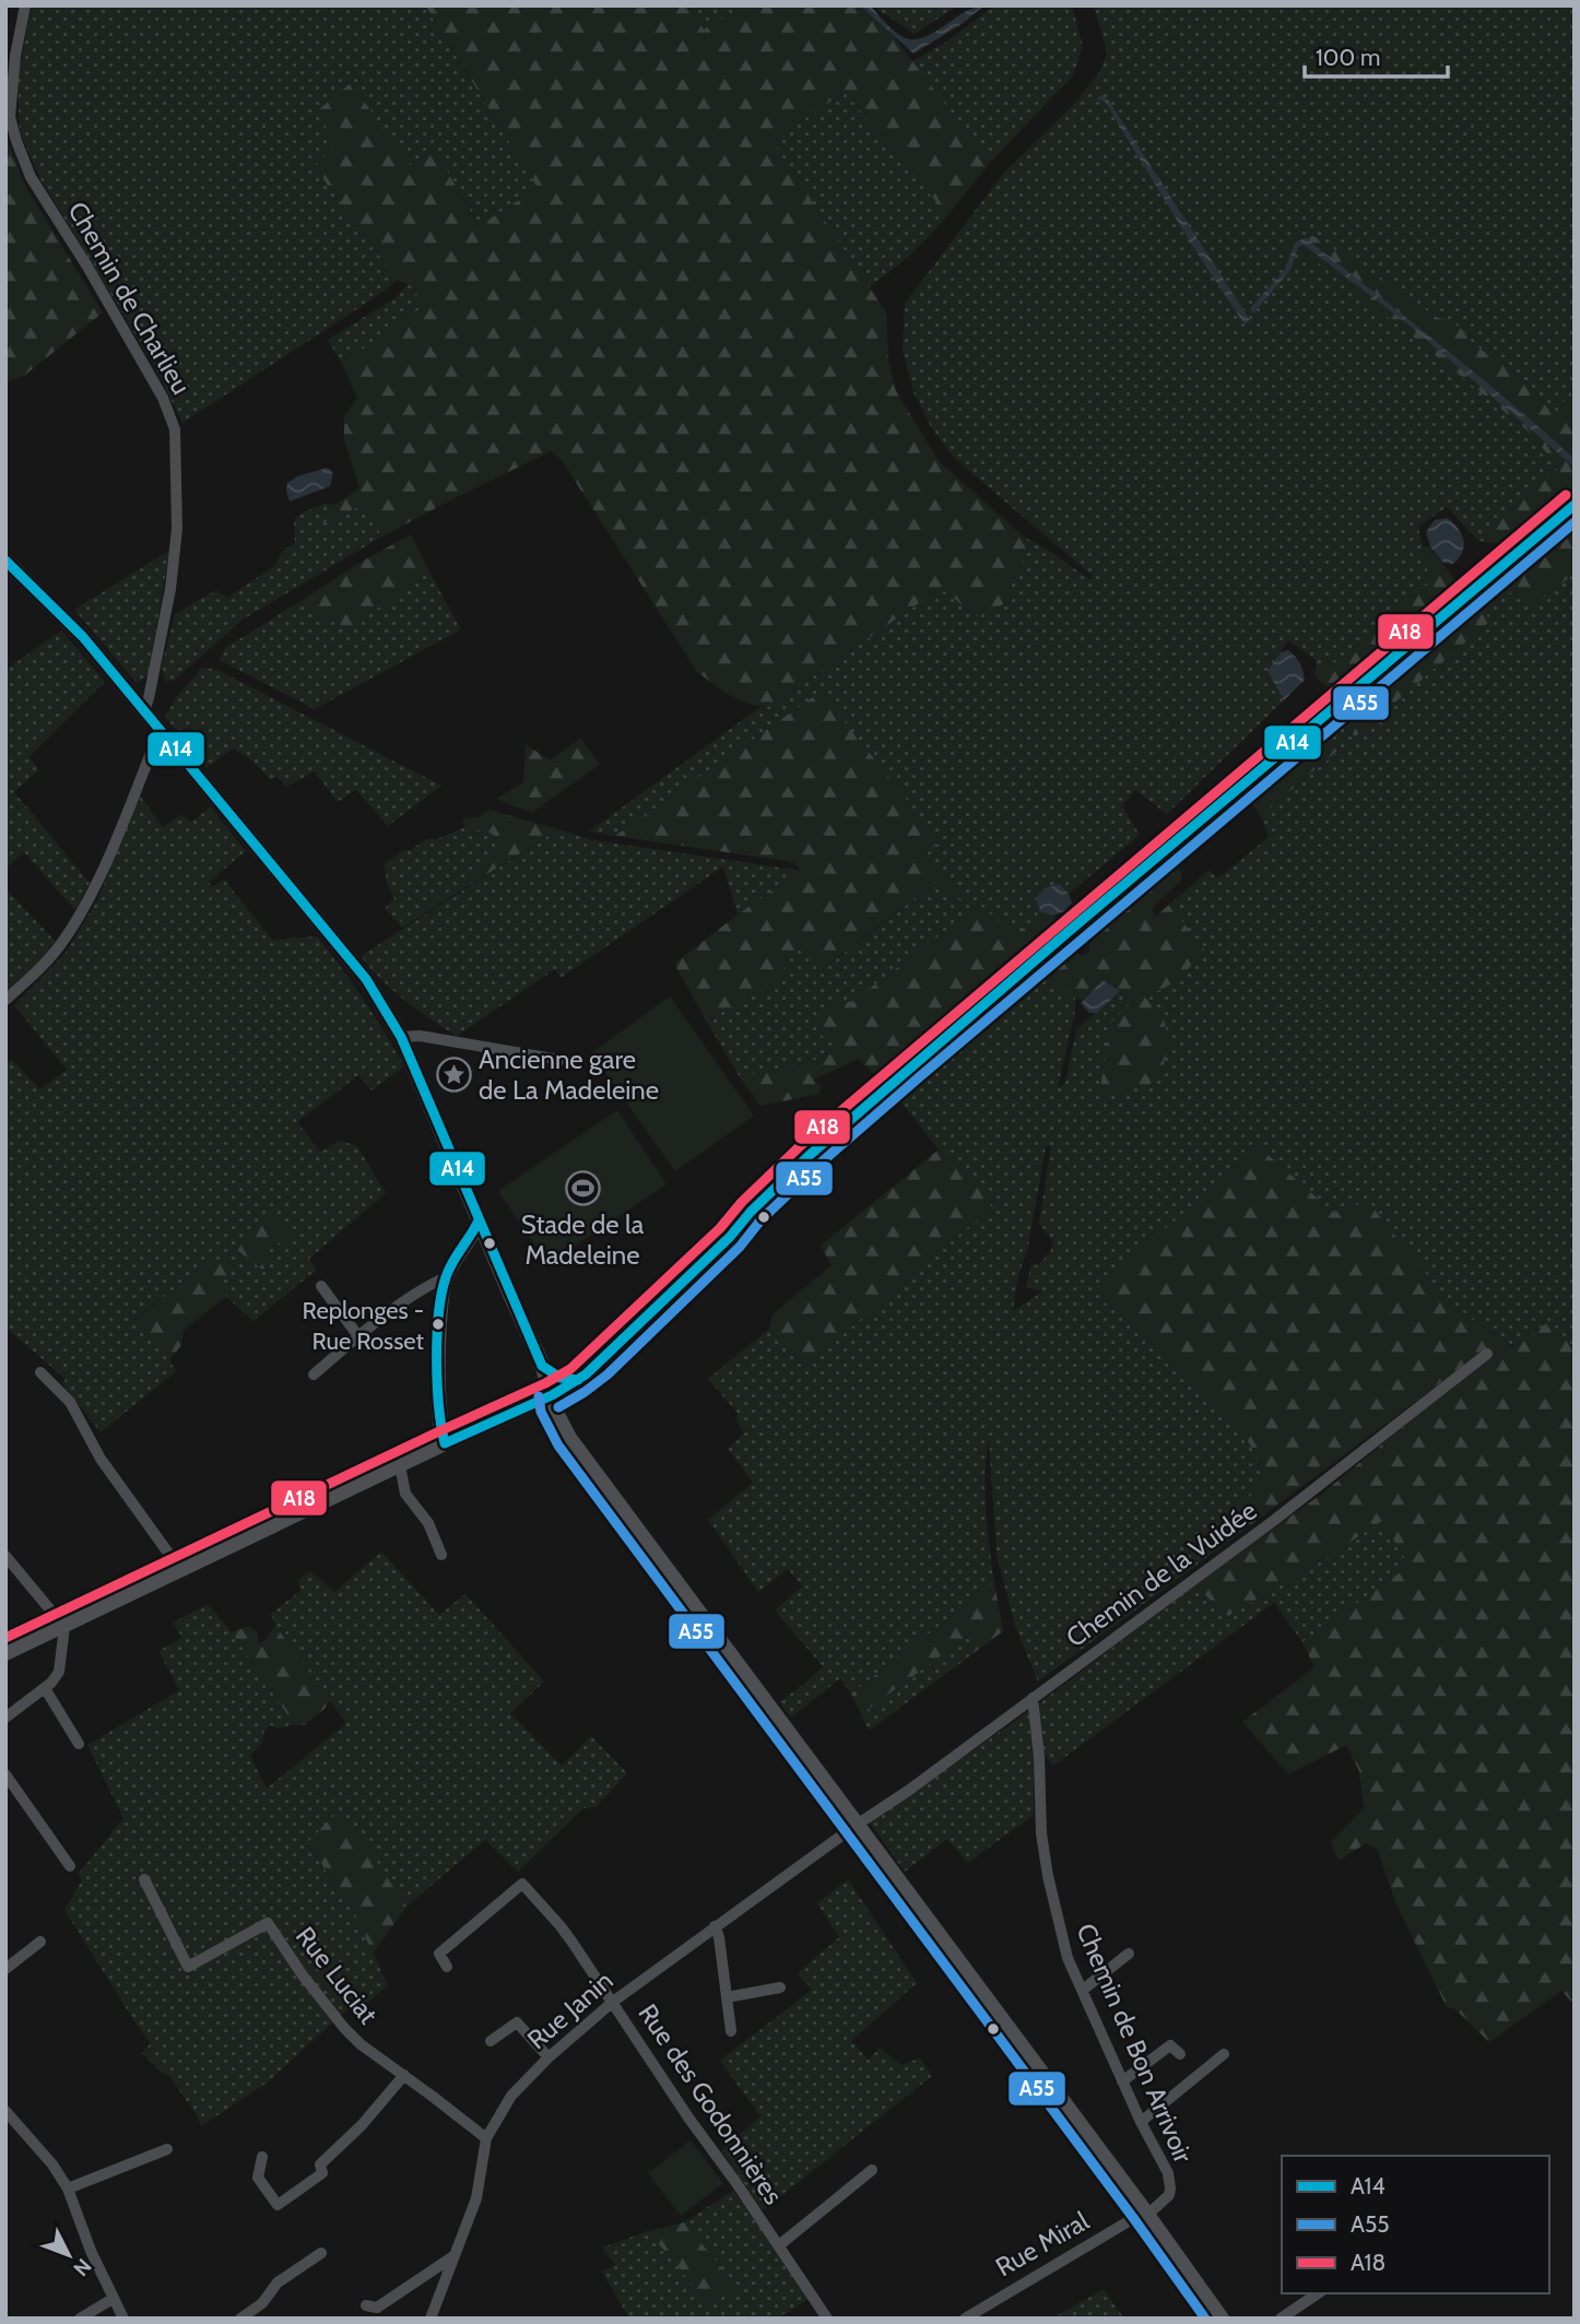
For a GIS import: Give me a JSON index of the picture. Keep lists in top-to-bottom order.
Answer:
{
  "streets": {
    "street": [
      "Chemin de Charlieu",
      "Chemin de la Vuidée",
      "Rue Luciat",
      "Rue Janin",
      "Chemin de Bon Arrivoir",
      "Rue des Godonnières",
      "Rue Miral"
    ]
  },
  "crossings": [
    ["Chemin de la Vuidée", "Rue Janin"],
    ["Chemin de la Vuidée", "Chemin de Bon Arrivoir"],
    ["Rue Luciat", "Rue Janin"],
    ["Rue Janin", "Rue des Godonnières"],
    ["Chemin de Bon Arrivoir", "Rue Miral"]
  ],
  "places": {
    "place": ["Ancienne gare de La Madeleine"],
    "sports": ["Stade de la Madeleine"],
    "other": ["Replonges - Rue Rosset"]
  },
  "lines": ["transit line A18", "transit line A14", "transit line A55"],
  "legend": ["A14", "A55", "A18"],
  "scale_bar": "100 m",
  "north": "bottom right"
}
